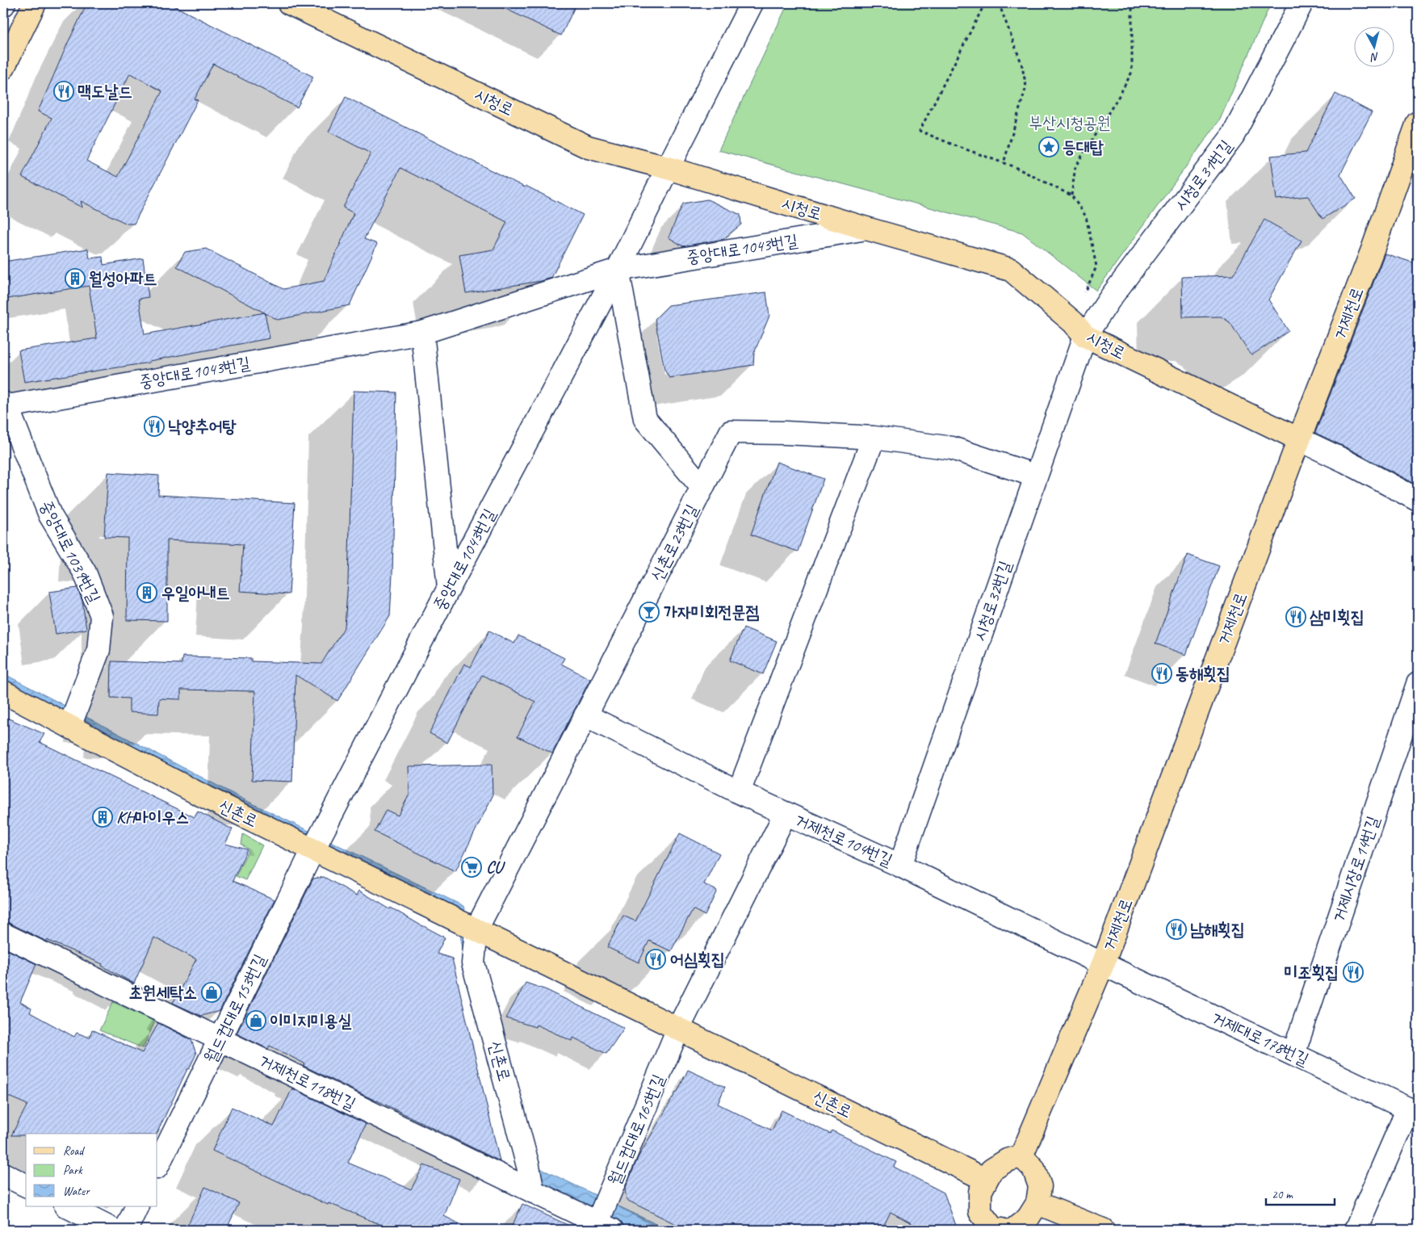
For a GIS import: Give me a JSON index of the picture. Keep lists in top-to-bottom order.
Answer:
{
  "streets": {
    "main road": ["시청로", "거제천로", "신촌로"],
    "street": [
      "시청로31번길",
      "중앙대로1043번길",
      "신촌로23번길",
      "중앙대로1039번길",
      "시청로32번길",
      "거제천로104번길",
      "거제시장로14번길",
      "월드컵대로153번길",
      "거제대로178번길",
      "거제천로118번길",
      "월드컵대로165번길"
    ]
  },
  "crossings": [
    ["시청로", "시청로31번길"],
    ["시청로", "중앙대로1043번길"],
    ["시청로", "거제천로"],
    ["시청로", "시청로32번길"],
    ["시청로31번길", "시청로32번길"],
    ["중앙대로1043번길", "중앙대로1039번길"],
    ["중앙대로1043번길", "신촌로"],
    ["중앙대로1043번길", "월드컵대로153번길"],
    ["거제천로", "신촌로"],
    ["거제천로", "거제천로104번길"],
    ["거제천로", "거제대로178번길"],
    ["신촌로23번길", "시청로32번길"],
    ["신촌로23번길", "신촌로"],
    ["신촌로23번길", "거제천로104번길"],
    ["중앙대로1039번길", "신촌로"],
    ["시청로32번길", "거제천로104번길"],
    ["신촌로", "월드컵대로153번길"],
    ["신촌로", "거제천로118번길"],
    ["신촌로", "월드컵대로165번길"],
    ["거제천로104번길", "거제대로178번길"],
    ["거제시장로14번길", "거제대로178번길"],
    ["월드컵대로153번길", "거제천로118번길"],
    ["거제천로118번길", "월드컵대로165번길"]
  ],
  "parks": ["부산시청공원"],
  "places": {
    "restaurant": [
      "맥도날드",
      "낙양추어탕",
      "삼미횟집",
      "동해횟집",
      "남해횟집",
      "어심횟집",
      "미조횟집"
    ],
    "place": ["등대탑"],
    "building": ["월성아파트", "우일아내트", "KH마이우스"],
    "bar": ["가자미회전문점"],
    "supermarket": ["CU"],
    "shop": ["초원세탁소", "이미지미용실"]
  },
  "legend": ["Road", "Park", "Water"],
  "scale_bar": "20 m",
  "north": "bottom"
}
